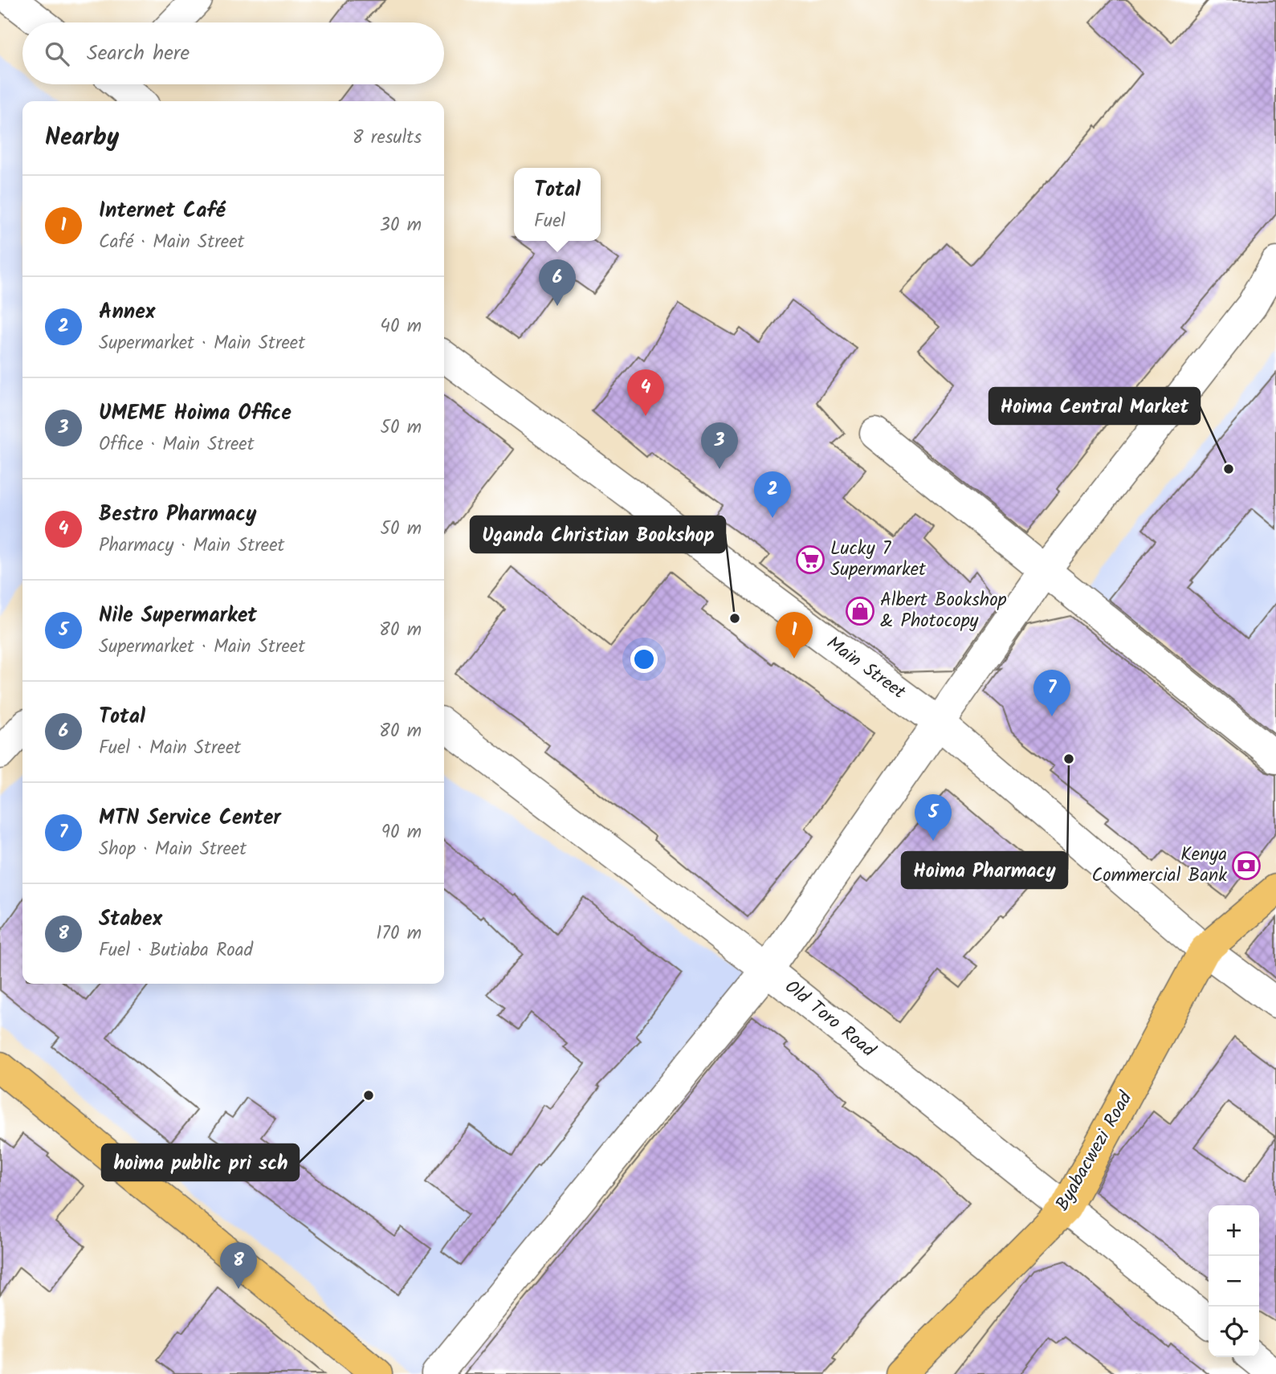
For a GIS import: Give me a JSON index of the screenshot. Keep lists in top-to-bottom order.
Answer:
{
  "streets": {
    "main road": ["Byabacwezi Road"],
    "street": ["Main Street", "Old Toro Road"]
  },
  "crossings": [
    ["Main Street", "Byabacwezi Road"],
    ["Old Toro Road", "Byabacwezi Road"]
  ],
  "places": {
    "other": [
      "Hoima Central Market",
      "Uganda Christian Bookshop",
      "Hoima Pharmacy",
      "hoima public pri sch"
    ],
    "supermarket": ["Lucky 7 Supermarket"],
    "shop": ["Albert Bookshop & Photocopy"],
    "bank": ["Kenya Commercial Bank"]
  },
  "page": {
    "search": "Search here",
    "heading": ["Nearby", "8 results"],
    "popup": ["Total", "Fuel"],
    "list": [
      {
        "mark": "1",
        "name": "Internet Café",
        "note": "Café · Main Street",
        "value": "30 m"
      },
      {
        "mark": "2",
        "name": "Annex",
        "note": "Supermarket · Main Street",
        "value": "40 m"
      },
      {
        "mark": "3",
        "name": "UMEME Hoima Office",
        "note": "Office · Main Street",
        "value": "50 m"
      },
      {
        "mark": "4",
        "name": "Bestro Pharmacy",
        "note": "Pharmacy · Main Street",
        "value": "50 m"
      },
      {
        "mark": "5",
        "name": "Nile Supermarket",
        "note": "Supermarket · Main Street",
        "value": "80 m"
      },
      {
        "mark": "6",
        "name": "Total",
        "note": "Fuel · Main Street",
        "value": "80 m"
      },
      {
        "mark": "7",
        "name": "MTN Service Center",
        "note": "Shop · Main Street",
        "value": "90 m"
      },
      {
        "mark": "8",
        "name": "Stabex",
        "note": "Fuel · Butiaba Road",
        "value": "170 m"
      }
    ],
    "pins": [
      "6",
      "4",
      "3",
      "2",
      "1",
      "7",
      "5",
      "8"
    ],
    "map_buttons": ["+", "−"]
  }
}
